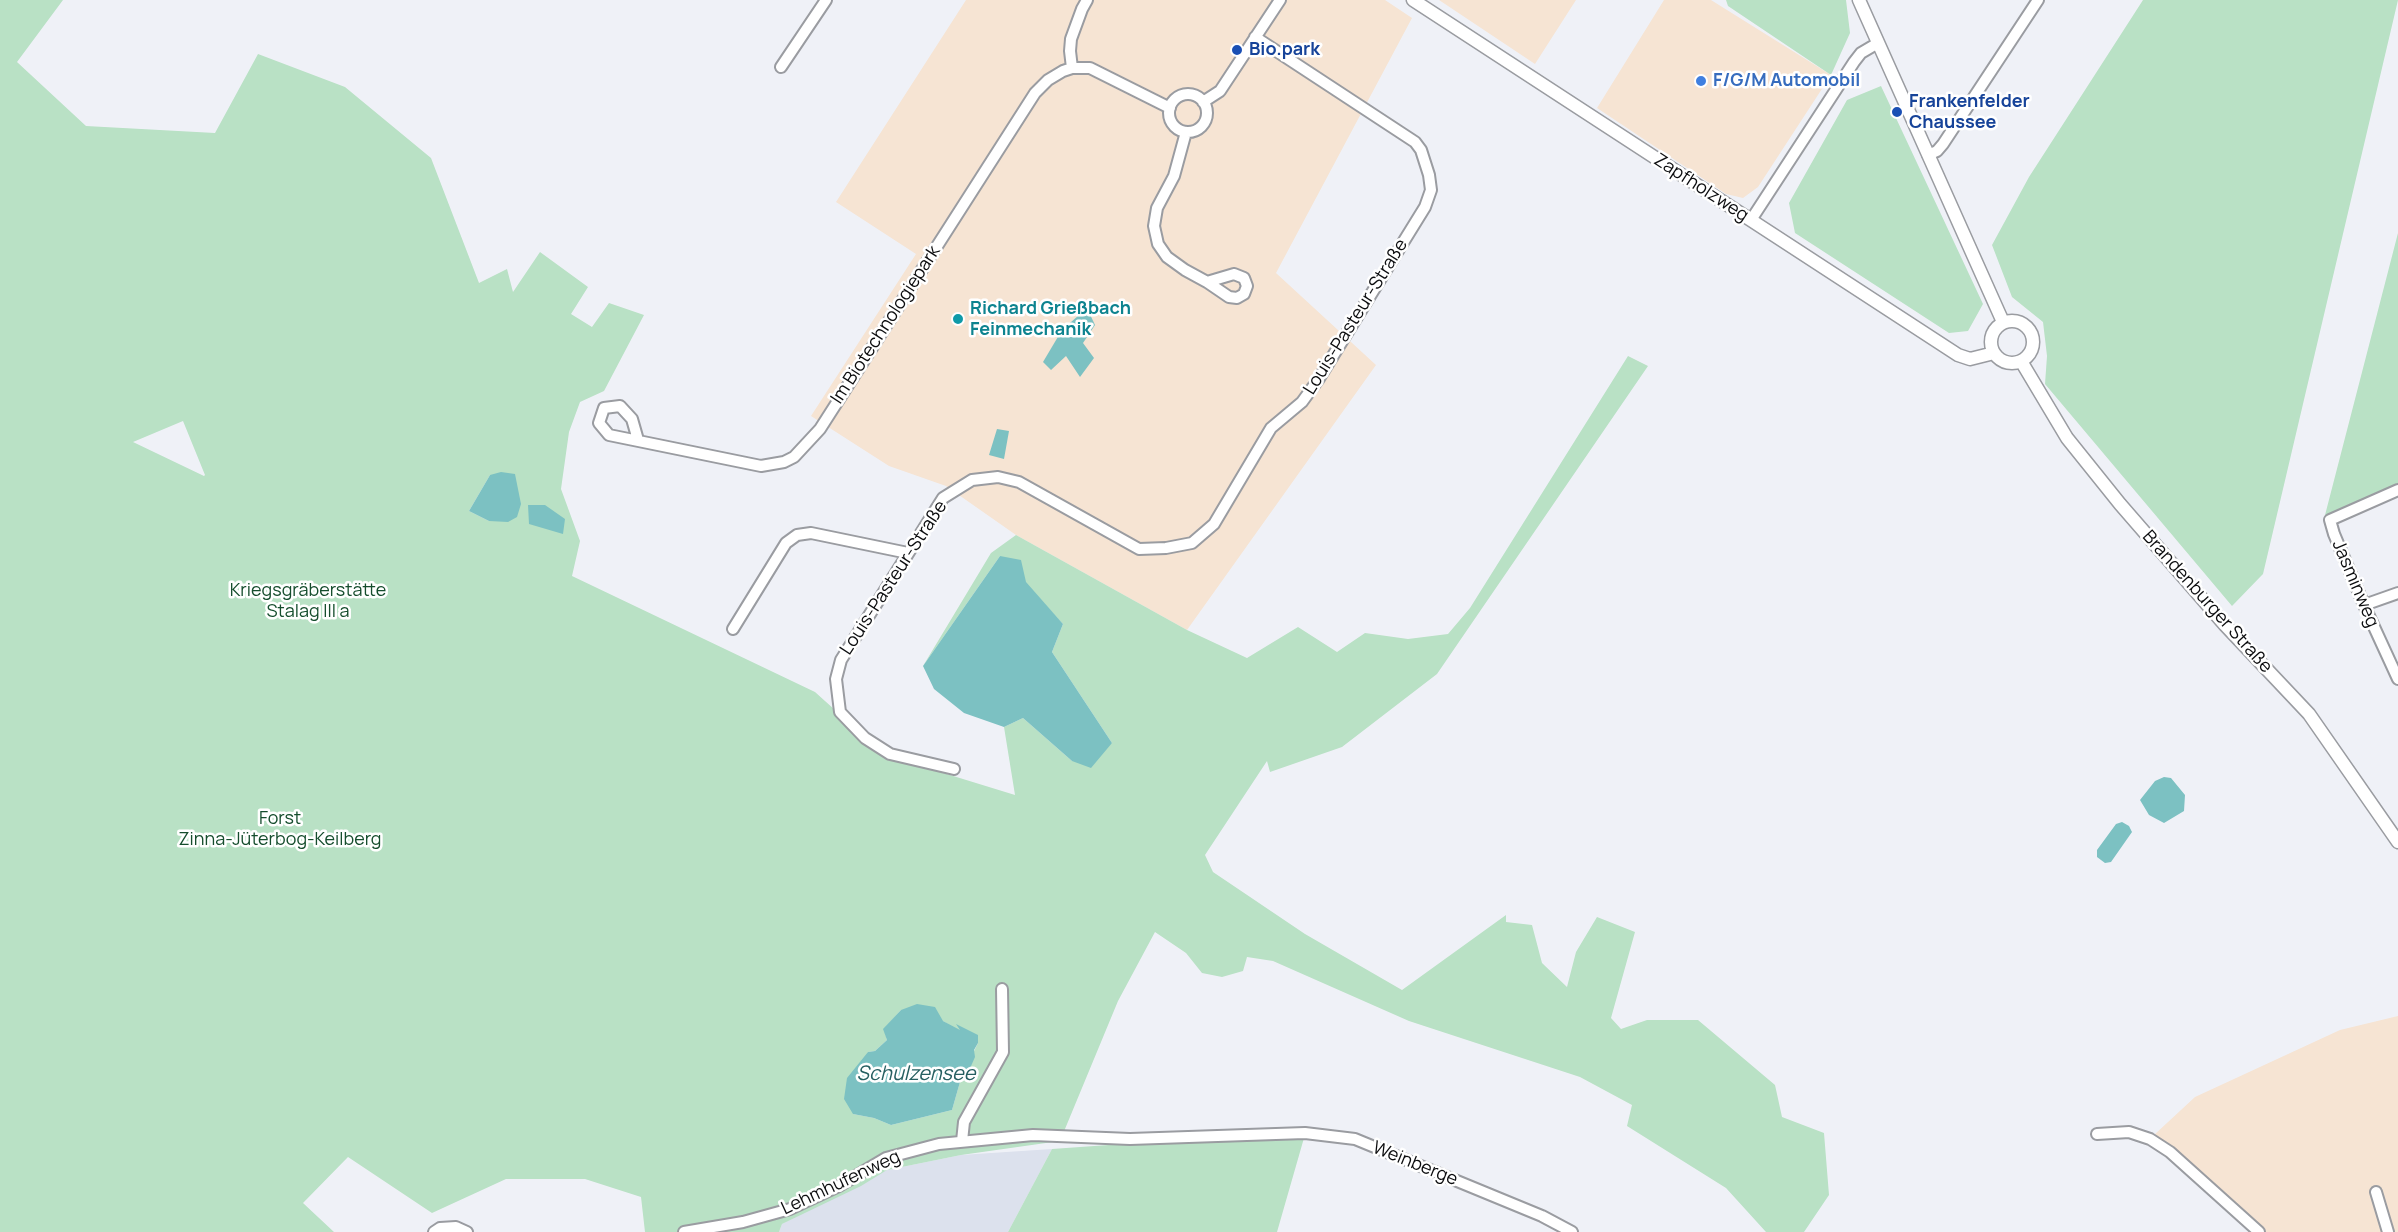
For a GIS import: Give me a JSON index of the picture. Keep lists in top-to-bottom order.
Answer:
{
  "streets": {
    "street": [
      "Zapfholzweg",
      "Louis-Pasteur-Straße",
      "Im Biotechnologiepark",
      "Jasminweg",
      "Brandenburger Straße",
      "Weinberge",
      "Lehmhufenweg"
    ]
  },
  "crossings": [
    ["Zapfholzweg", "Brandenburger Straße"],
    ["Weinberge", "Lehmhufenweg"]
  ],
  "water": ["Schulzensee"],
  "parks": ["Kriegsgräberstätte Stalag III a", "Forst Zinna-Jüterbog-Keilberg"],
  "places": [
    "Bio.park",
    "F/G/M Automobil",
    "Frankenfelder Chaussee",
    "Richard Grießbach Feinmechanik"
  ]
}
